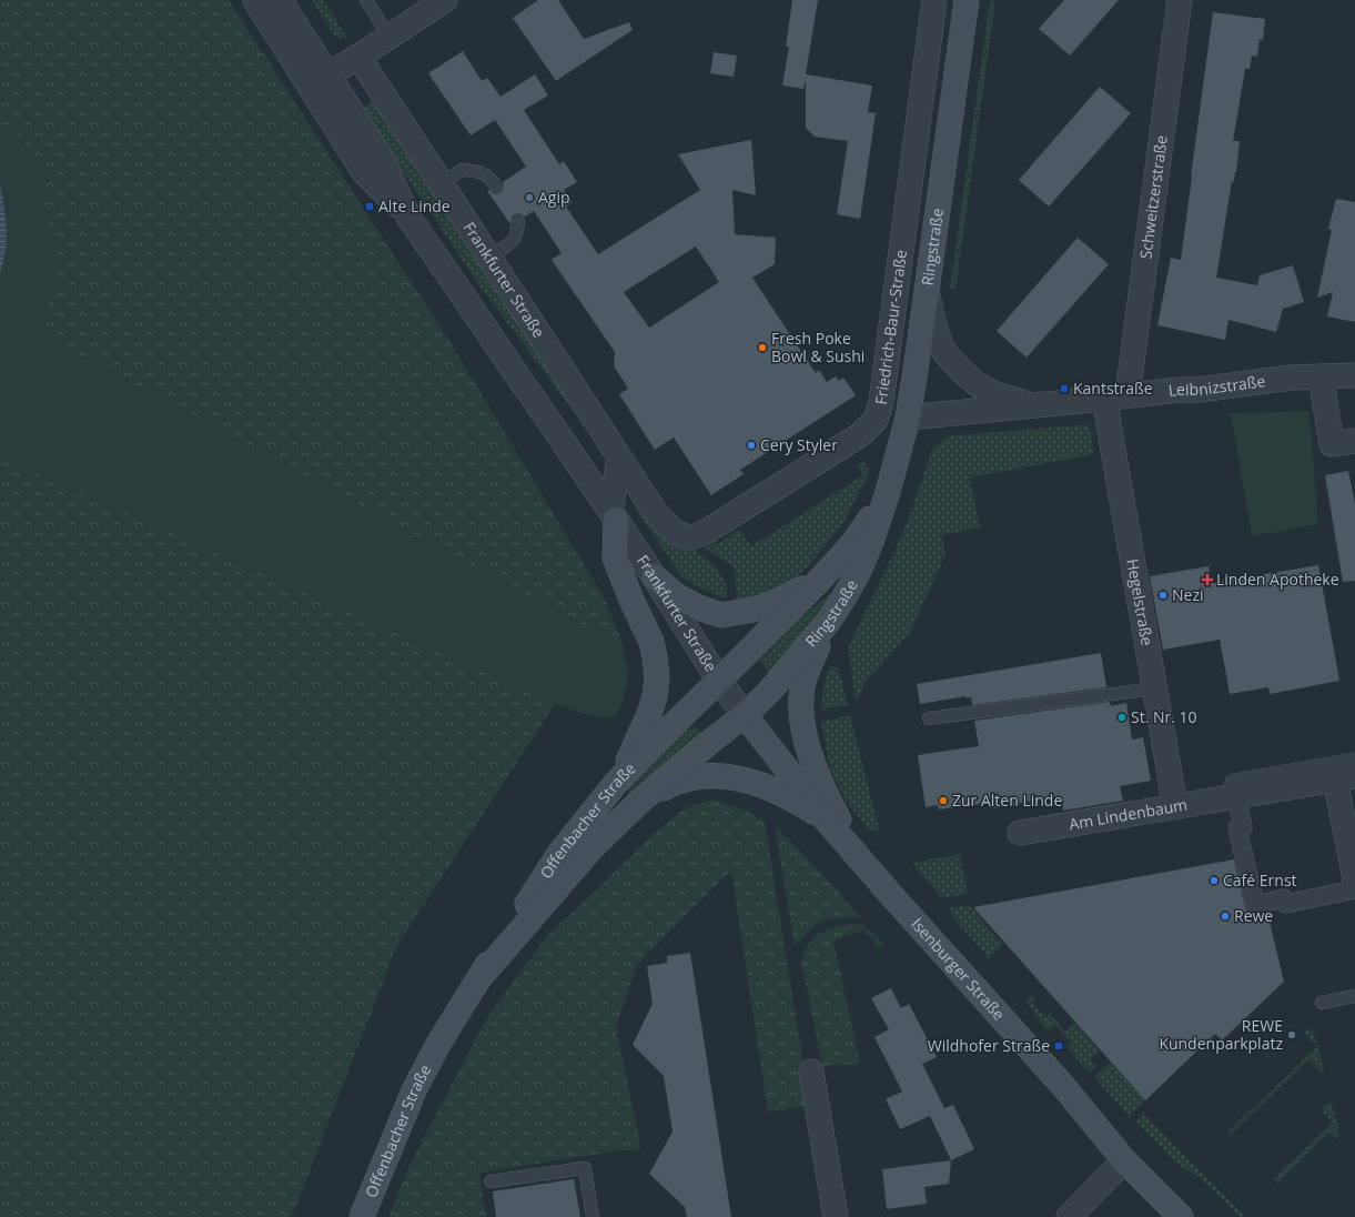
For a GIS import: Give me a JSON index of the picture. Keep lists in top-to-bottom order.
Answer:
{
  "streets": {
    "main road": ["Ringstraße", "Offenbacher Straße", "Isenburger Straße"],
    "street": [
      "Schweitzerstraße",
      "Frankfurter Straße",
      "Friedrich-Baur-Straße",
      "Leibnizstraße",
      "Hegelstraße",
      "Am Lindenbaum"
    ]
  },
  "crossings": [
    ["Schweitzerstraße", "Leibnizstraße"],
    ["Schweitzerstraße", "Hegelstraße"],
    ["Ringstraße", "Frankfurter Straße"],
    ["Ringstraße", "Leibnizstraße"],
    ["Ringstraße", "Offenbacher Straße"],
    ["Ringstraße", "Isenburger Straße"],
    ["Frankfurter Straße", "Friedrich-Baur-Straße"],
    ["Frankfurter Straße", "Offenbacher Straße"],
    ["Frankfurter Straße", "Isenburger Straße"],
    ["Leibnizstraße", "Hegelstraße"],
    ["Hegelstraße", "Am Lindenbaum"],
    ["Offenbacher Straße", "Isenburger Straße"]
  ],
  "places": {
    "other": [
      "Agip",
      "Fresh Poke Bowl & Sushi",
      "Cery Styler",
      "Nezi",
      "St. Nr. 10",
      "Zur Alten Linde",
      "Café Ernst",
      "Rewe",
      "REWE Kundenparkplatz"
    ],
    "transit": ["Alte Linde", "Kantstraße", "Wildhofer Straße"],
    "health": ["Linden Apotheke"]
  }
}
